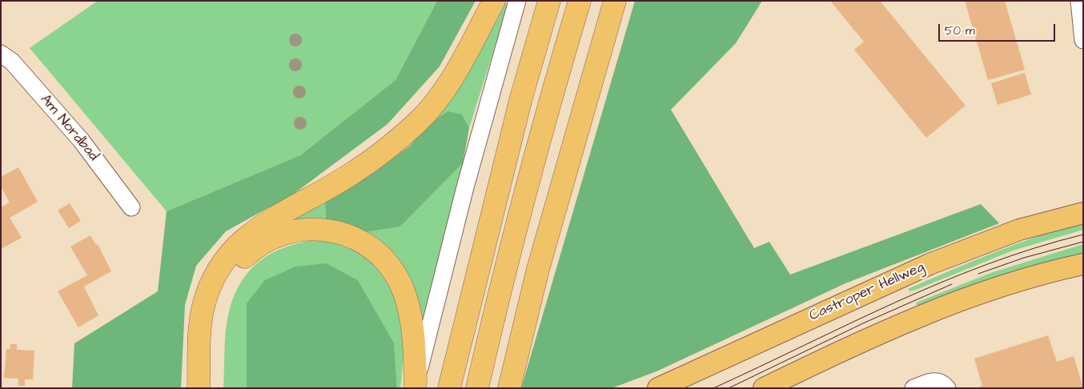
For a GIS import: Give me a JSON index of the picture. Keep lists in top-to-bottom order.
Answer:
{
  "streets": {
    "main road": ["Castroper Hellweg"],
    "street": ["Am Nordbad"]
  },
  "scale_bar": "50 m"
}
